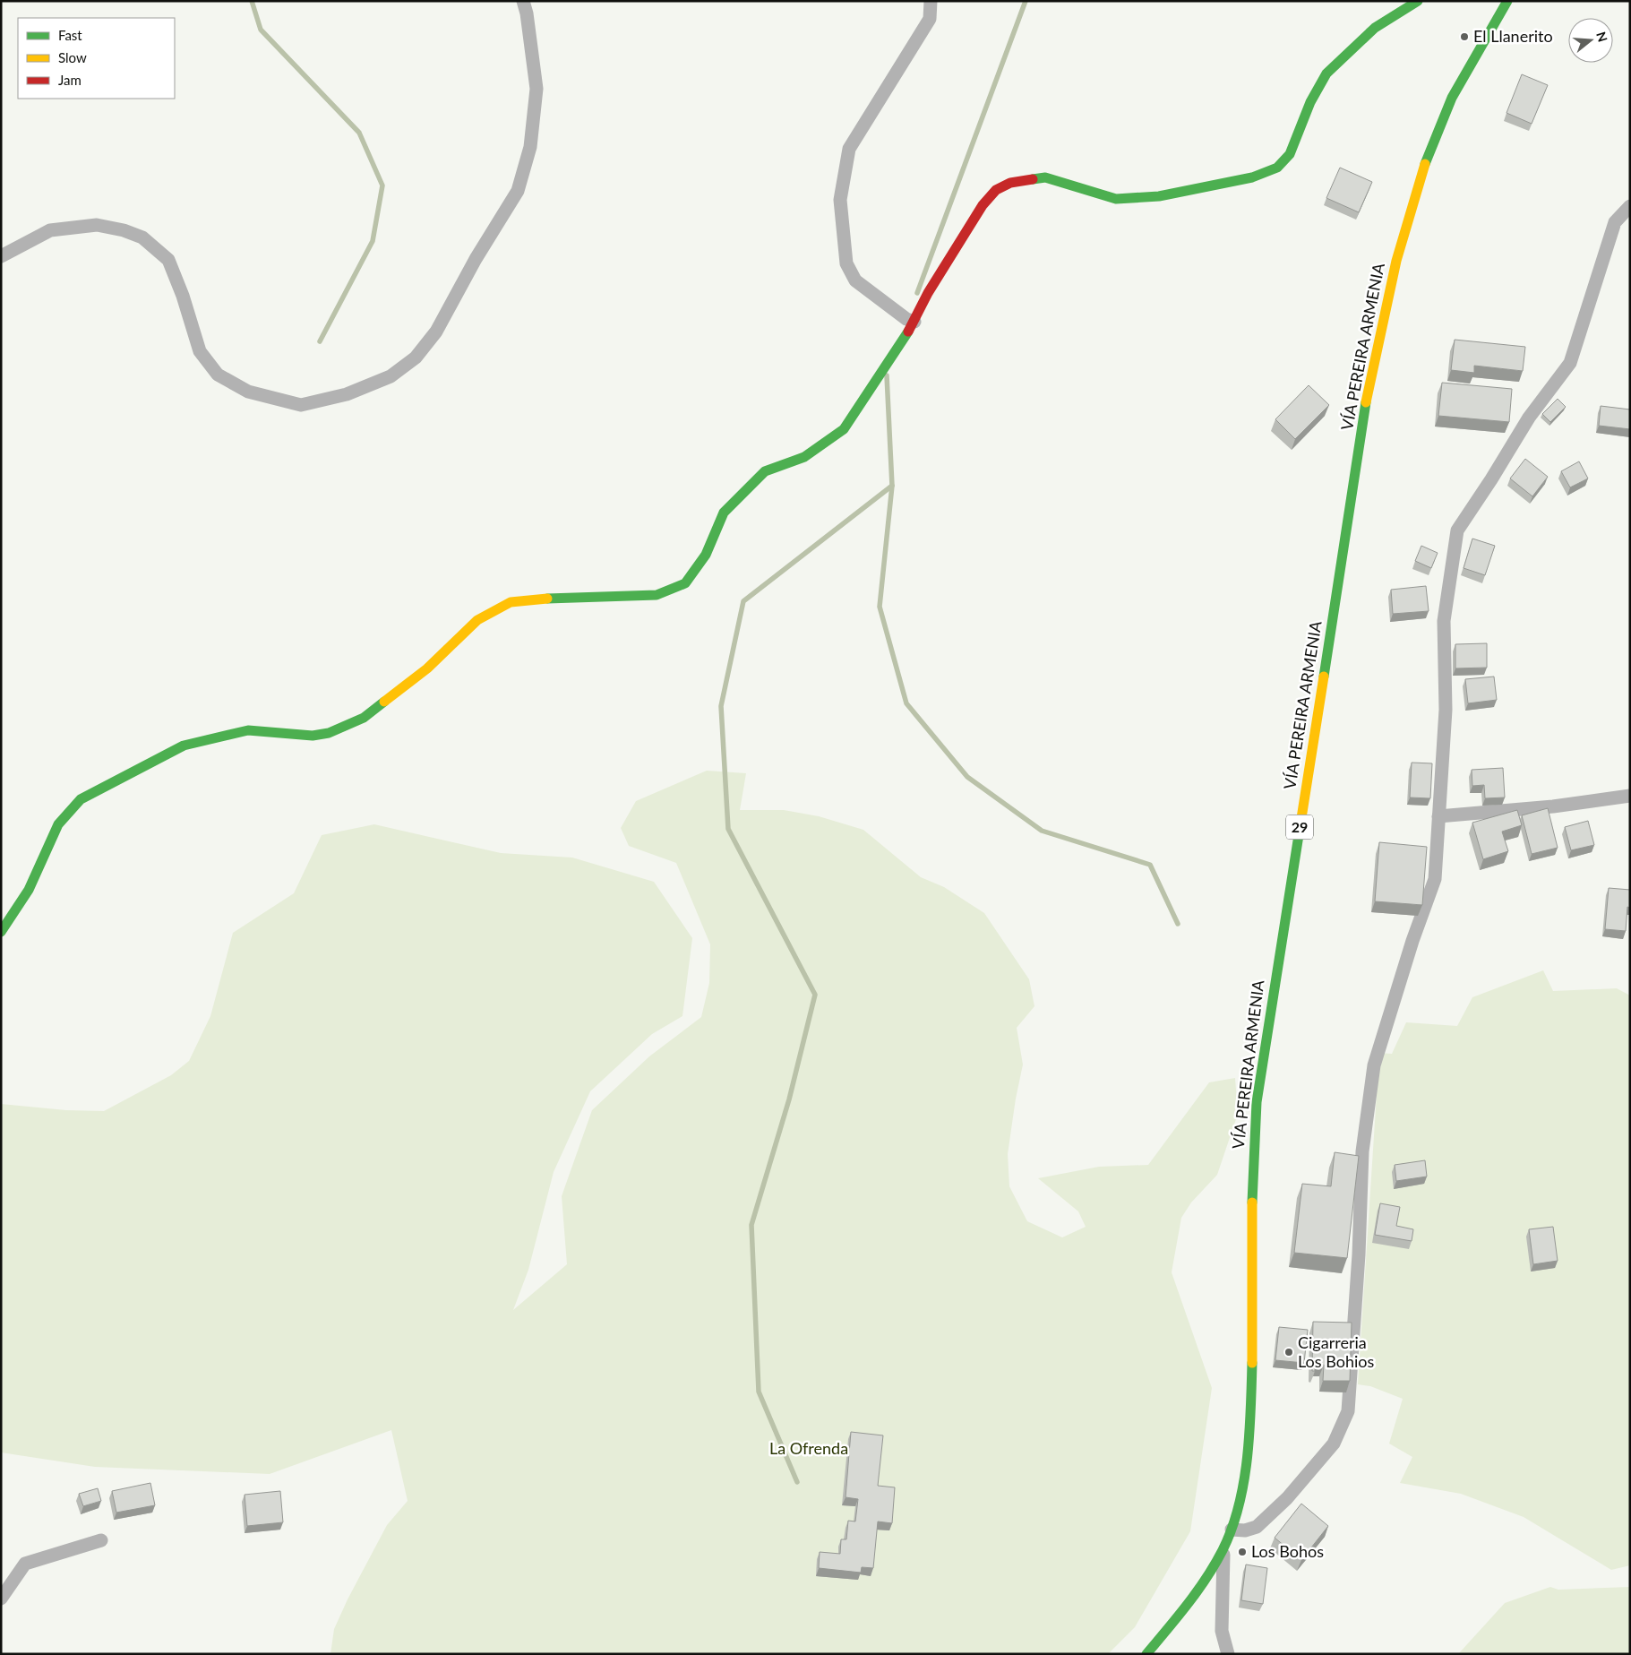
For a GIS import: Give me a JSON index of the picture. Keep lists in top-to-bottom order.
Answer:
{
  "streets": {
    "street": ["VÍA PEREIRA ARMENIA", "29"]
  },
  "parks": ["La Ofrenda"],
  "places": ["El Llanerito", "Cigarreria Los Bohios", "Los Bohos"],
  "legend": ["Fast", "Slow", "Jam"],
  "north": "right"
}
